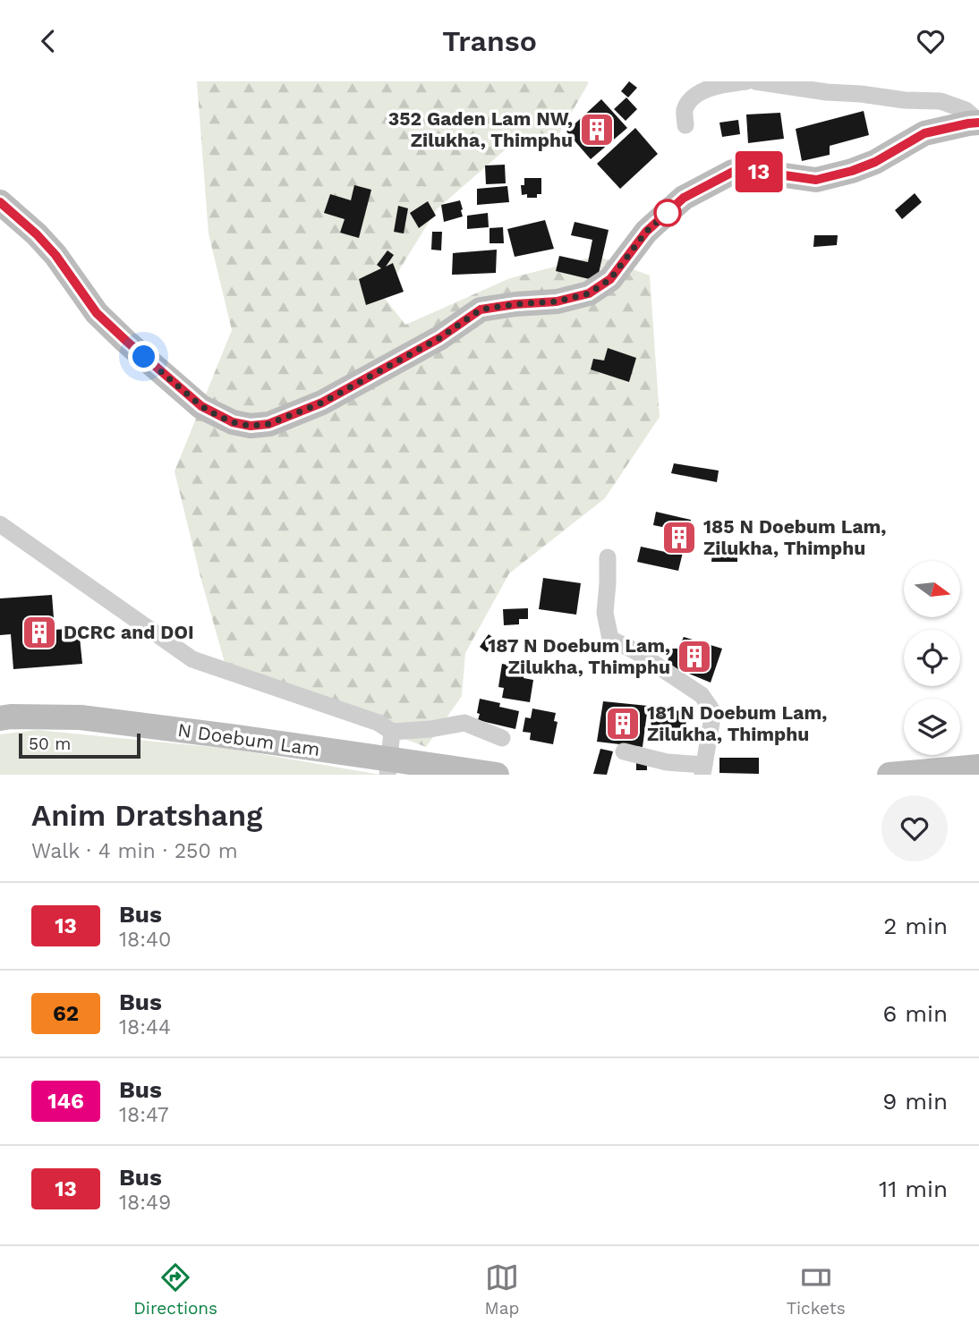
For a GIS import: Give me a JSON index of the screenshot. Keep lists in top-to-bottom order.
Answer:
{
  "streets": {
    "main road": ["N Doebum Lam"]
  },
  "places": {
    "building": [
      "352 Gaden Lam NW, Zilukha, Thimphu",
      "185 N Doebum Lam, Zilukha, Thimphu",
      "DCRC and DOI",
      "187 N Doebum Lam, Zilukha, Thimphu",
      "181 N Doebum Lam, Zilukha, Thimphu"
    ]
  },
  "lines": ["bus line 13"],
  "scale_bar": "50 m",
  "north": "right",
  "page": {
    "header": "Transo",
    "on_map": "13",
    "scale": "50 m",
    "heading": ["Anim Dratshang", "Walk · 4 min · 250 m"],
    "list": [
      {
        "mark": "13",
        "name": "Bus",
        "note": "18:40",
        "value": "2 min"
      },
      {
        "mark": "62",
        "name": "Bus",
        "note": "18:44",
        "value": "6 min"
      },
      {
        "mark": "146",
        "name": "Bus",
        "note": "18:47",
        "value": "9 min"
      },
      {
        "mark": "13",
        "name": "Bus",
        "note": "18:49",
        "value": "11 min"
      }
    ],
    "tabs": ["Directions", "Map", "Tickets"]
  }
}
